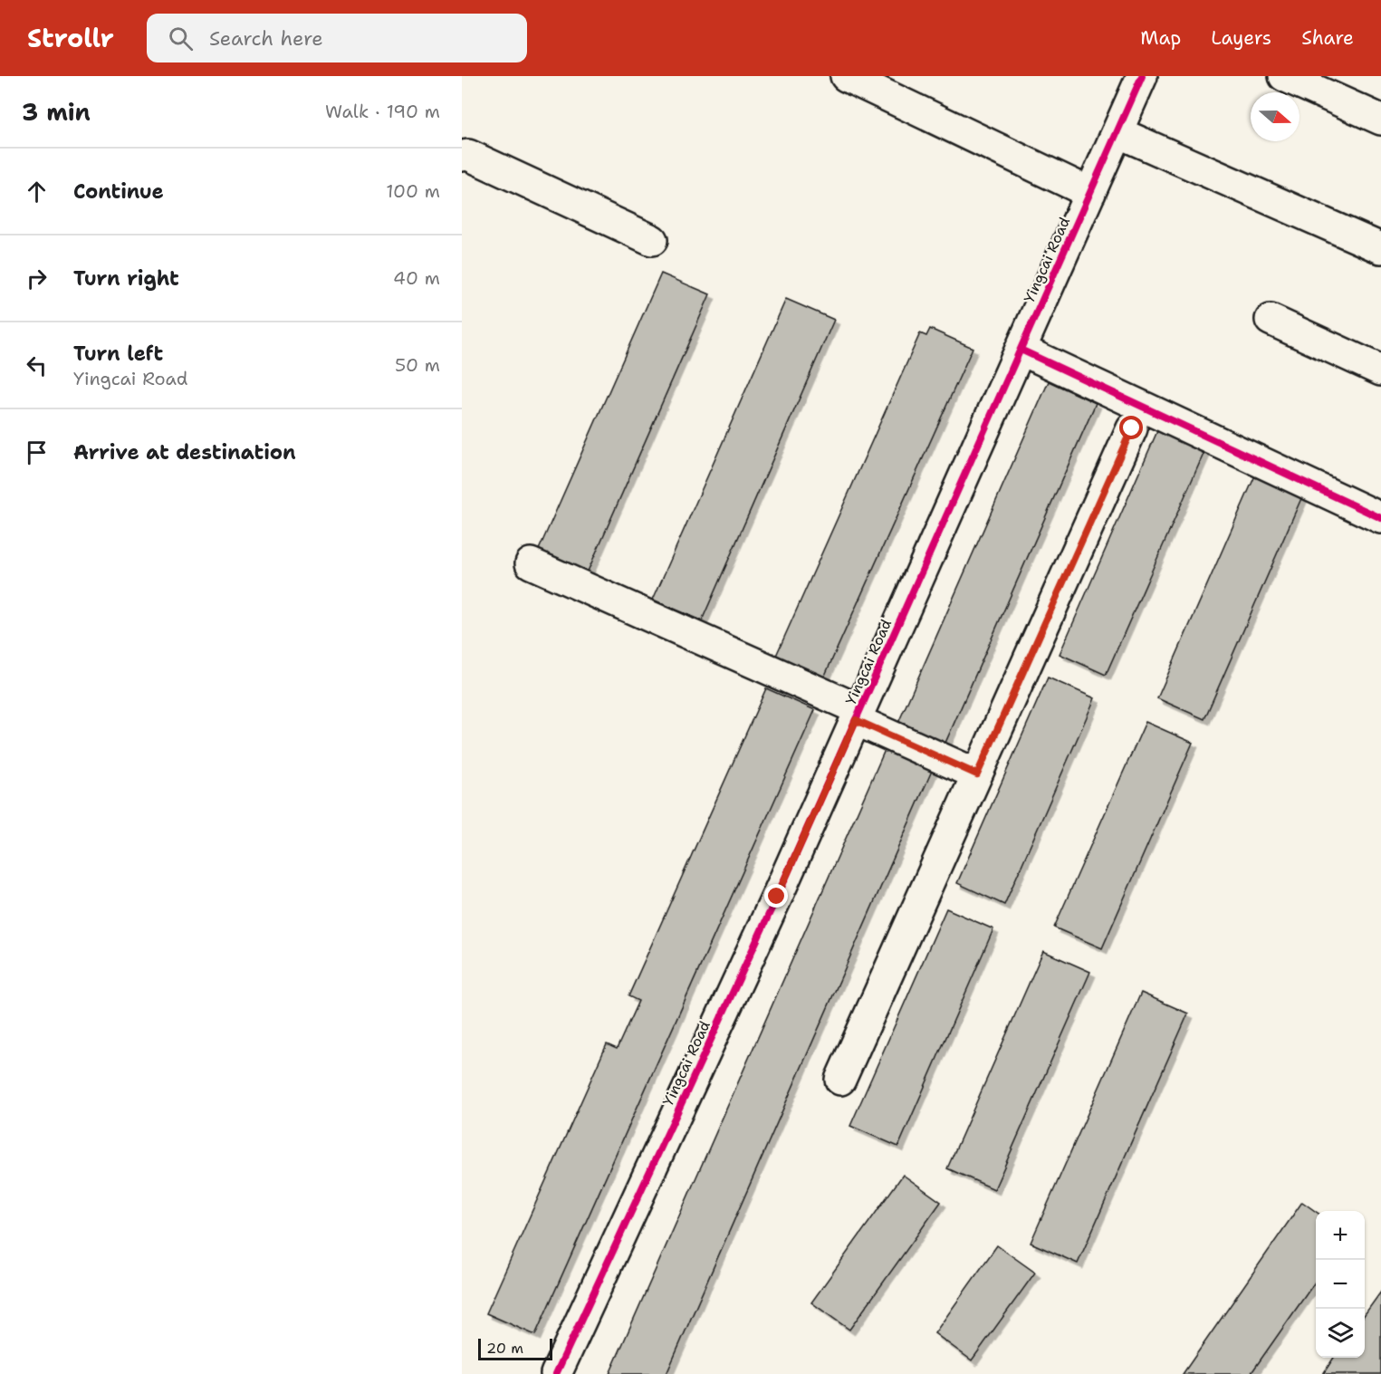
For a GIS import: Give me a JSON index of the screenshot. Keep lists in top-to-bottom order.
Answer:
{
  "streets": {
    "street": ["Yingcai Road"]
  },
  "scale_bar": "20 m",
  "north": "right",
  "page": {
    "header": "Strollr",
    "search": "Search here",
    "nav": ["Map", "Layers", "Share"],
    "heading": ["3 min", "Walk · 190 m"],
    "list": [
      ["Continue", "100 m"],
      ["Turn right", "40 m"],
      ["Turn left", "Yingcai Road", "50 m"],
      "Arrive at destination"
    ],
    "map_buttons": ["+", "−"],
    "scale": "20 m"
  }
}
